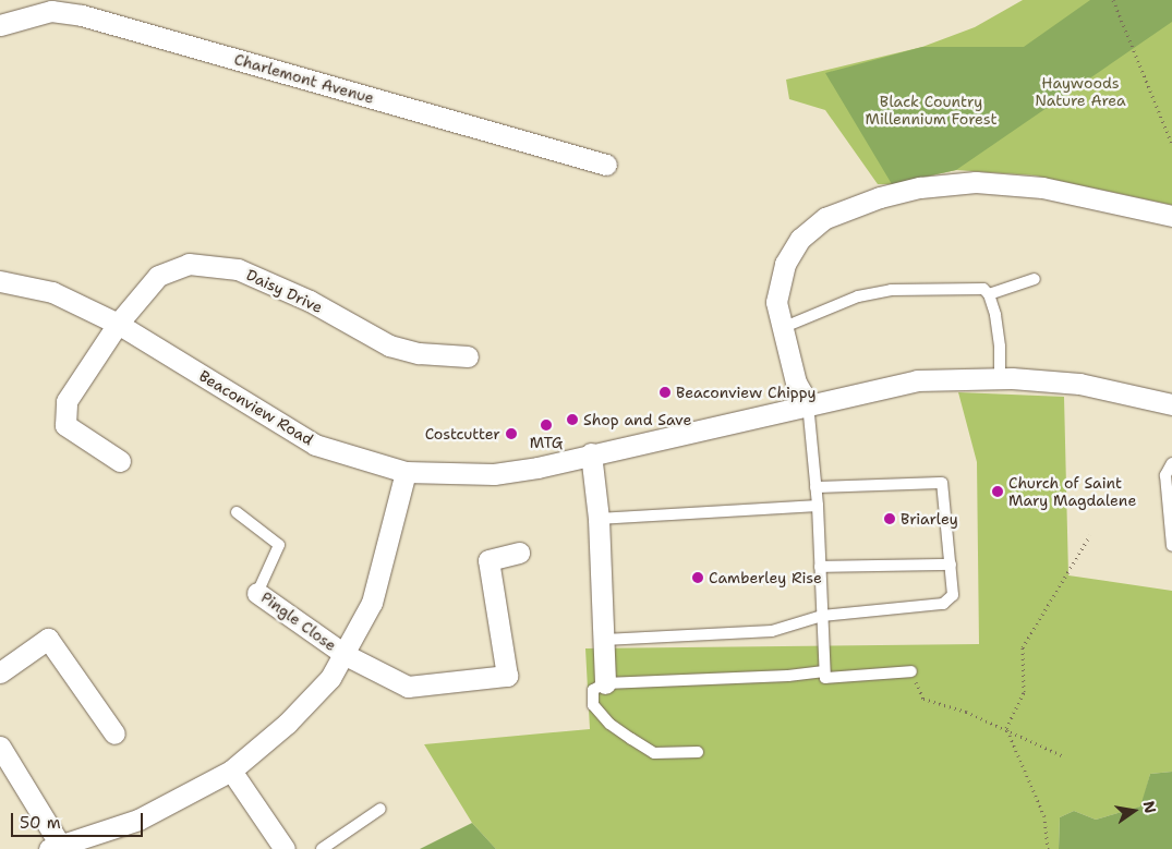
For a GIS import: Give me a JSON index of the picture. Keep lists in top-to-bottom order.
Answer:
{
  "streets": {
    "street": [
      "Charlemont Avenue",
      "Daisy Drive",
      "Beaconview Road",
      "Pingle Close"
    ]
  },
  "crossings": [
    ["Daisy Drive", "Beaconview Road"]
  ],
  "parks": ["Haywoods Nature Area", "Black Country Millennium Forest"],
  "places": [
    "Beaconview Chippy",
    "Shop and Save",
    "MTG",
    "Costcutter",
    "Church of Saint Mary Magdalene",
    "Briarley",
    "Camberley Rise"
  ],
  "scale_bar": "50 m",
  "north": "right"
}
